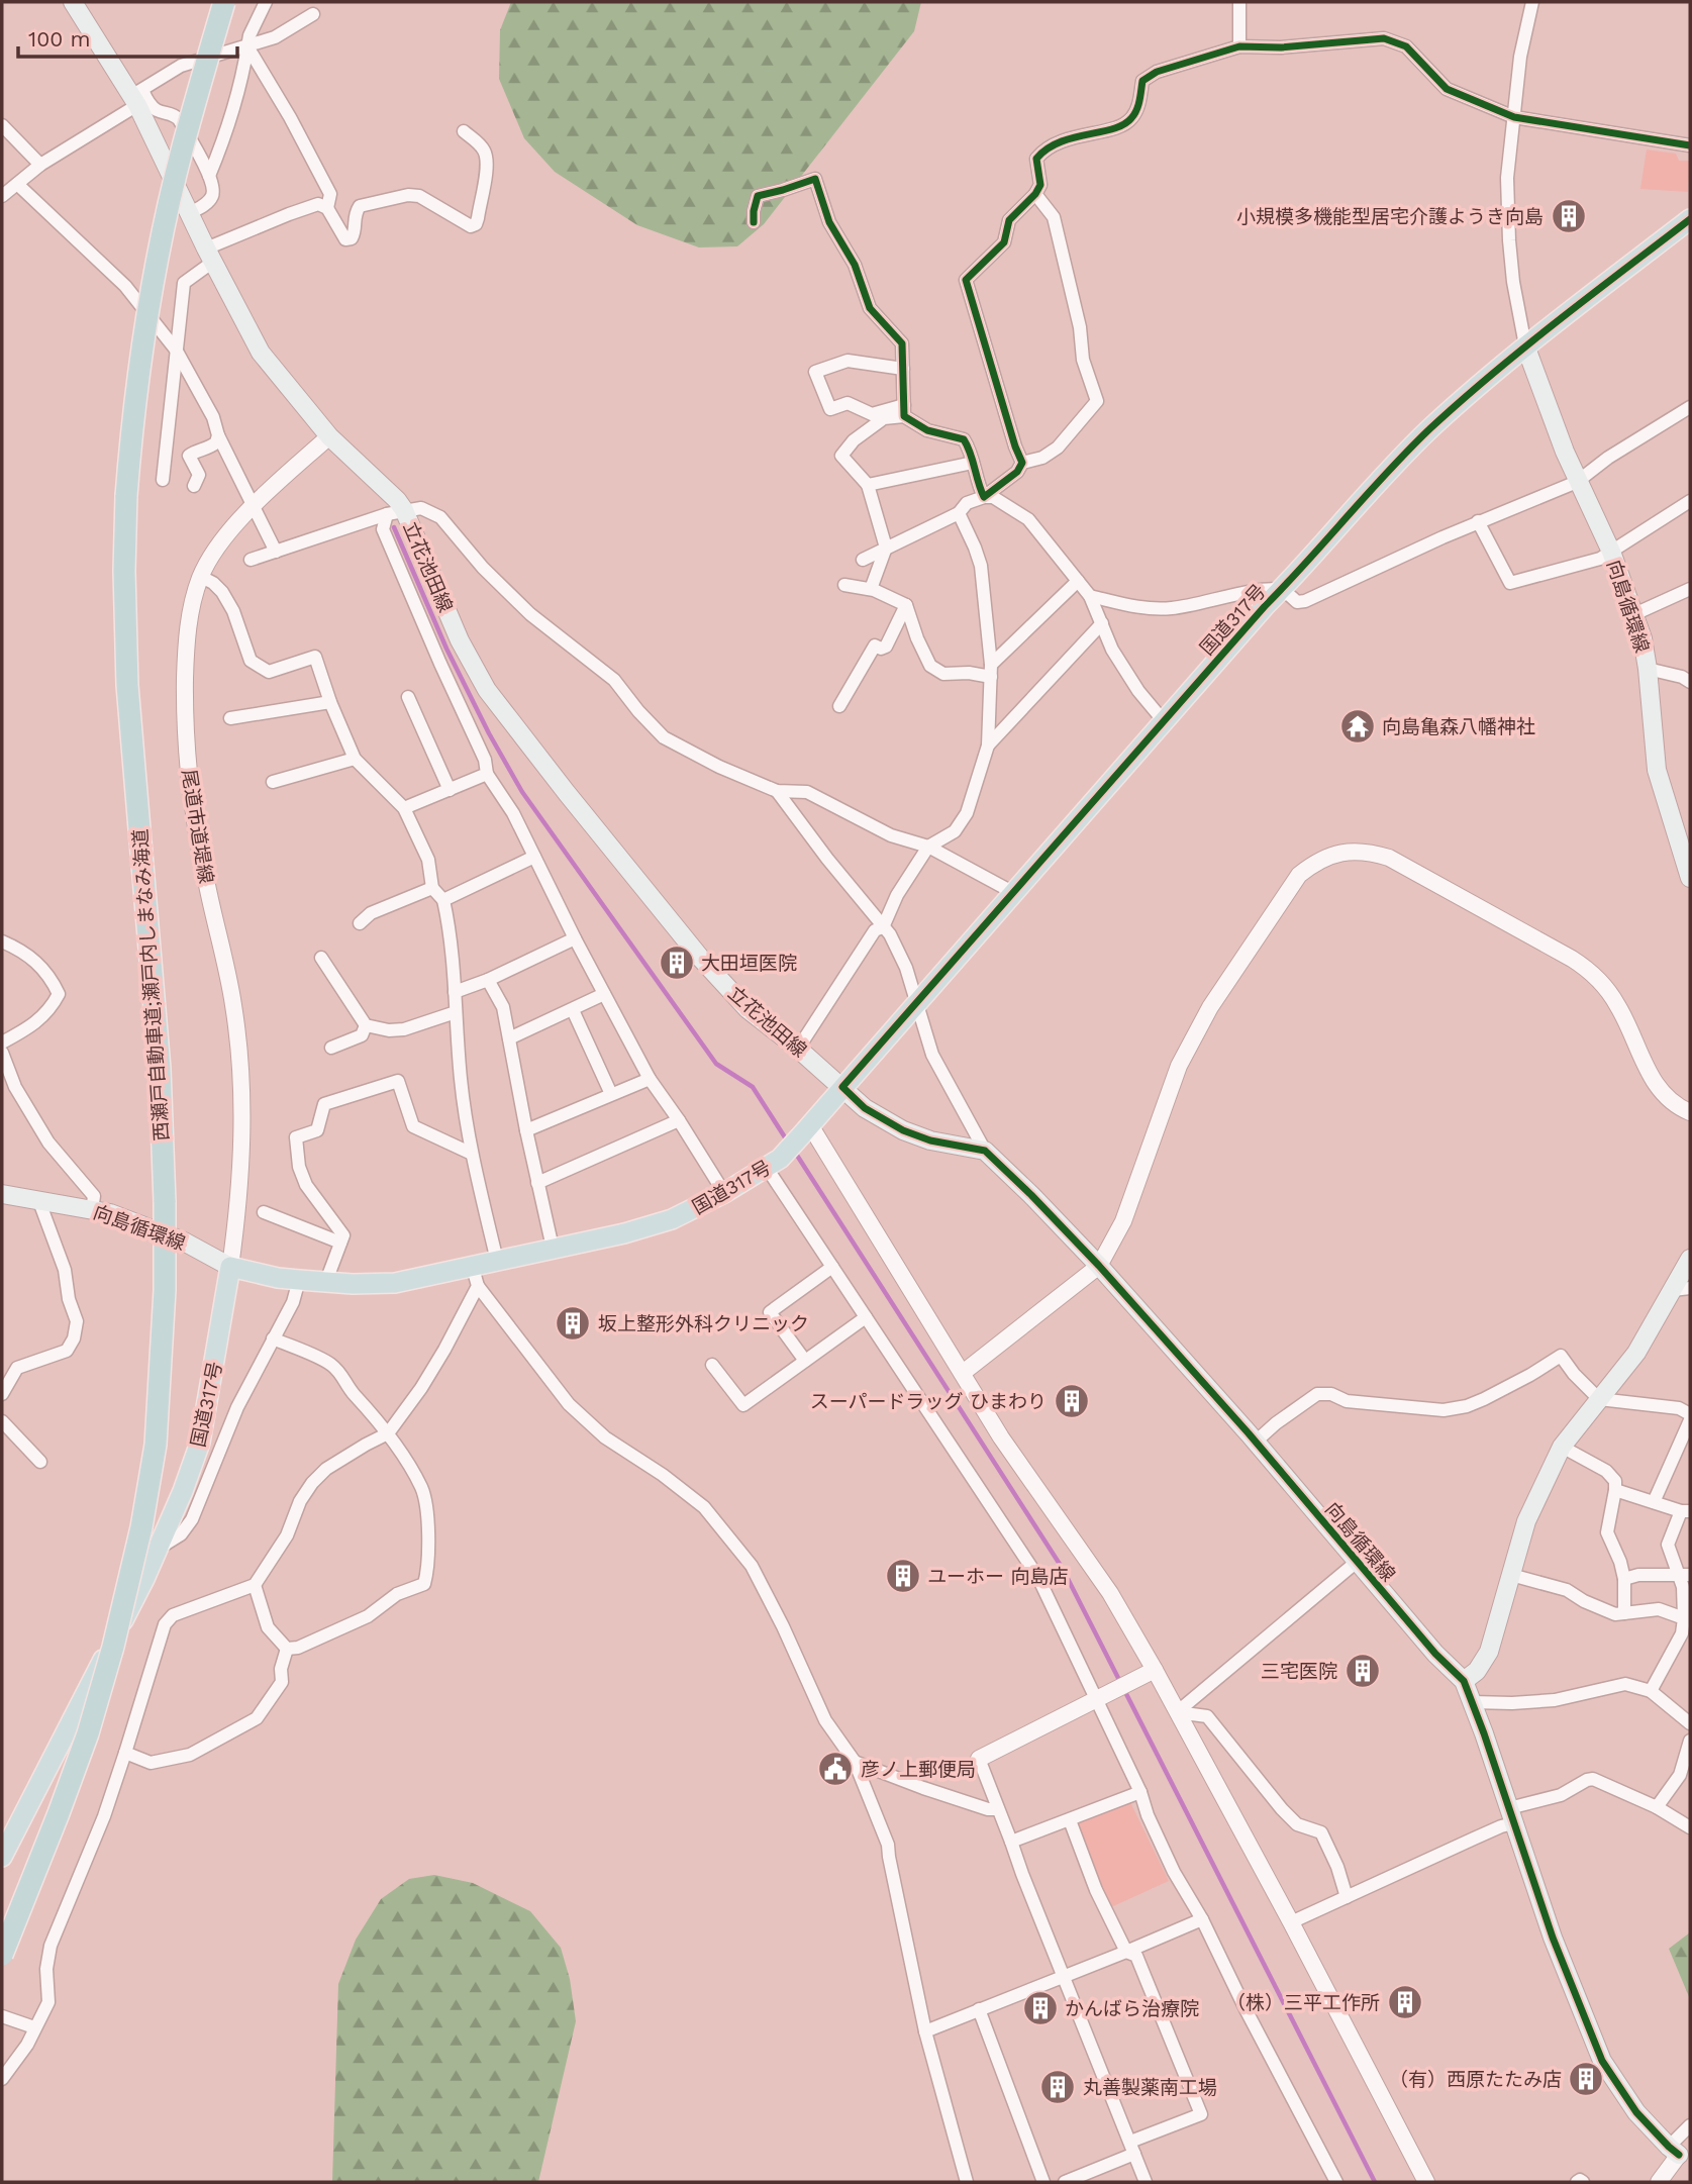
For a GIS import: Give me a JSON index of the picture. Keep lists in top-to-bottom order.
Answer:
{
  "streets": {
    "highway": ["国道317号", "西瀬戸自動車道;瀬戸内しまなみ海道"],
    "main road": ["立花池田線", "向島循環線"],
    "street": ["尾道市道堤線"]
  },
  "crossings": [
    ["立花池田線", "国道317号"],
    ["立花池田線", "尾道市道堤線"],
    ["向島循環線", "国道317号"],
    ["向島循環線", "尾道市道堤線"],
    ["国道317号", "尾道市道堤線"]
  ],
  "places": {
    "building": [
      "小規模多機能型居宅介護ようき向島",
      "大田垣医院",
      "坂上整形外科クリニック",
      "スーパードラッグ ひまわり",
      "ユーホー 向島店",
      "三宅医院",
      "（株）三平工作所",
      "かんばら治療院",
      "（有）西原たたみ店",
      "丸善製薬南工場"
    ],
    "temple": ["向島亀森八幡神社"],
    "public building": ["彦ノ上郵便局"]
  },
  "scale_bar": "100 m"
}
